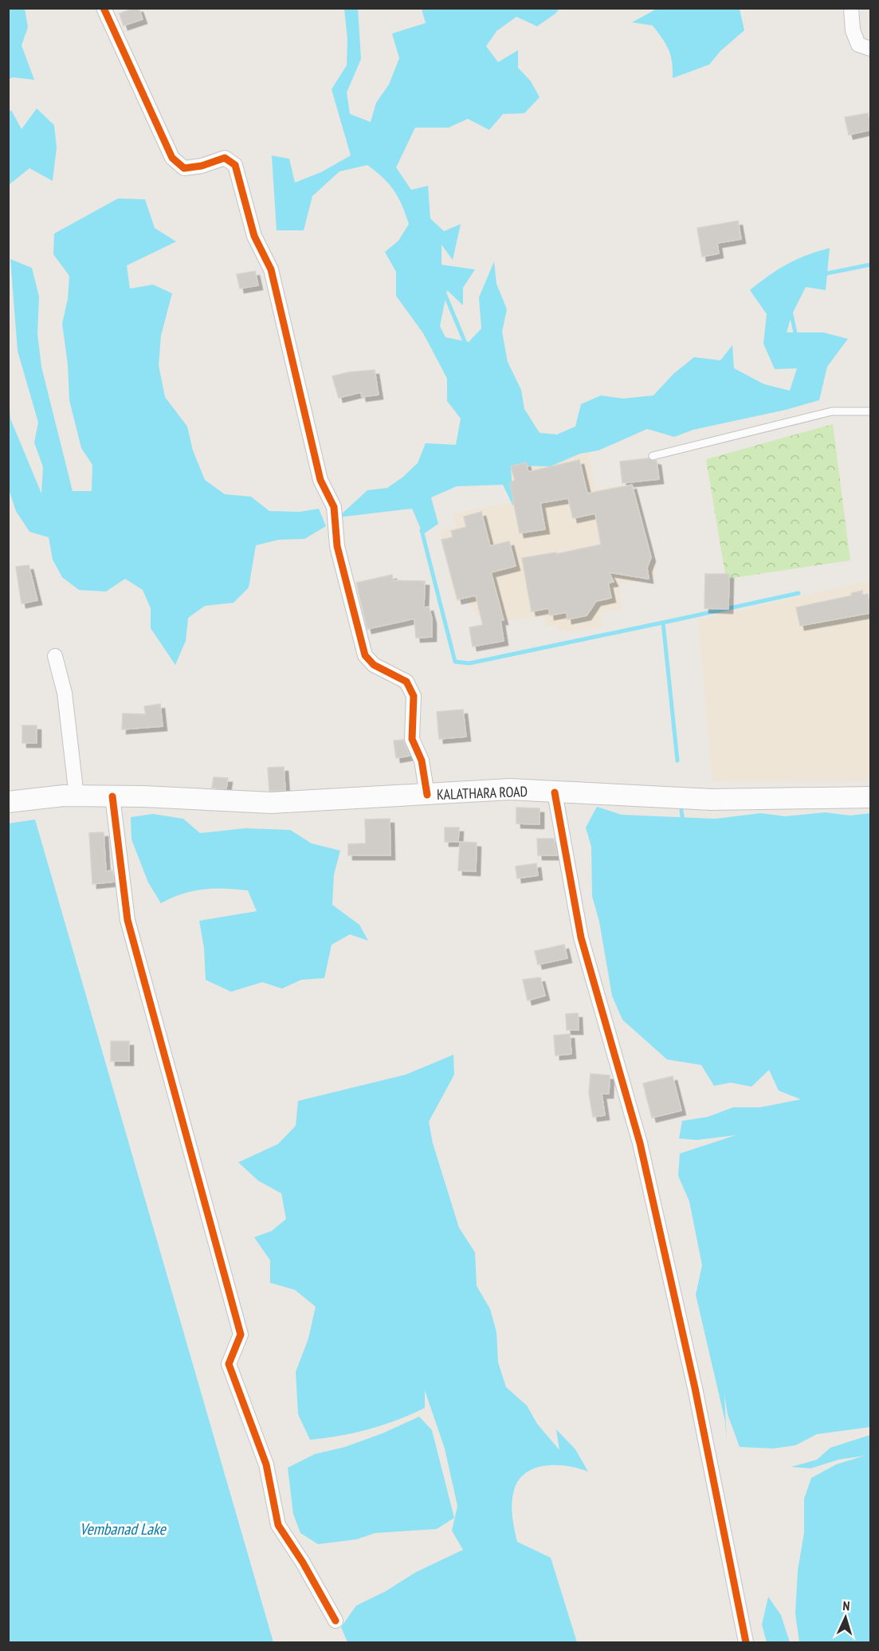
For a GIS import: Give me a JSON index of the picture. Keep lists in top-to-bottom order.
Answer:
{
  "streets": {
    "street": ["KALATHARA ROAD"]
  },
  "water": ["Vembanad Lake"],
  "north": "top"
}
